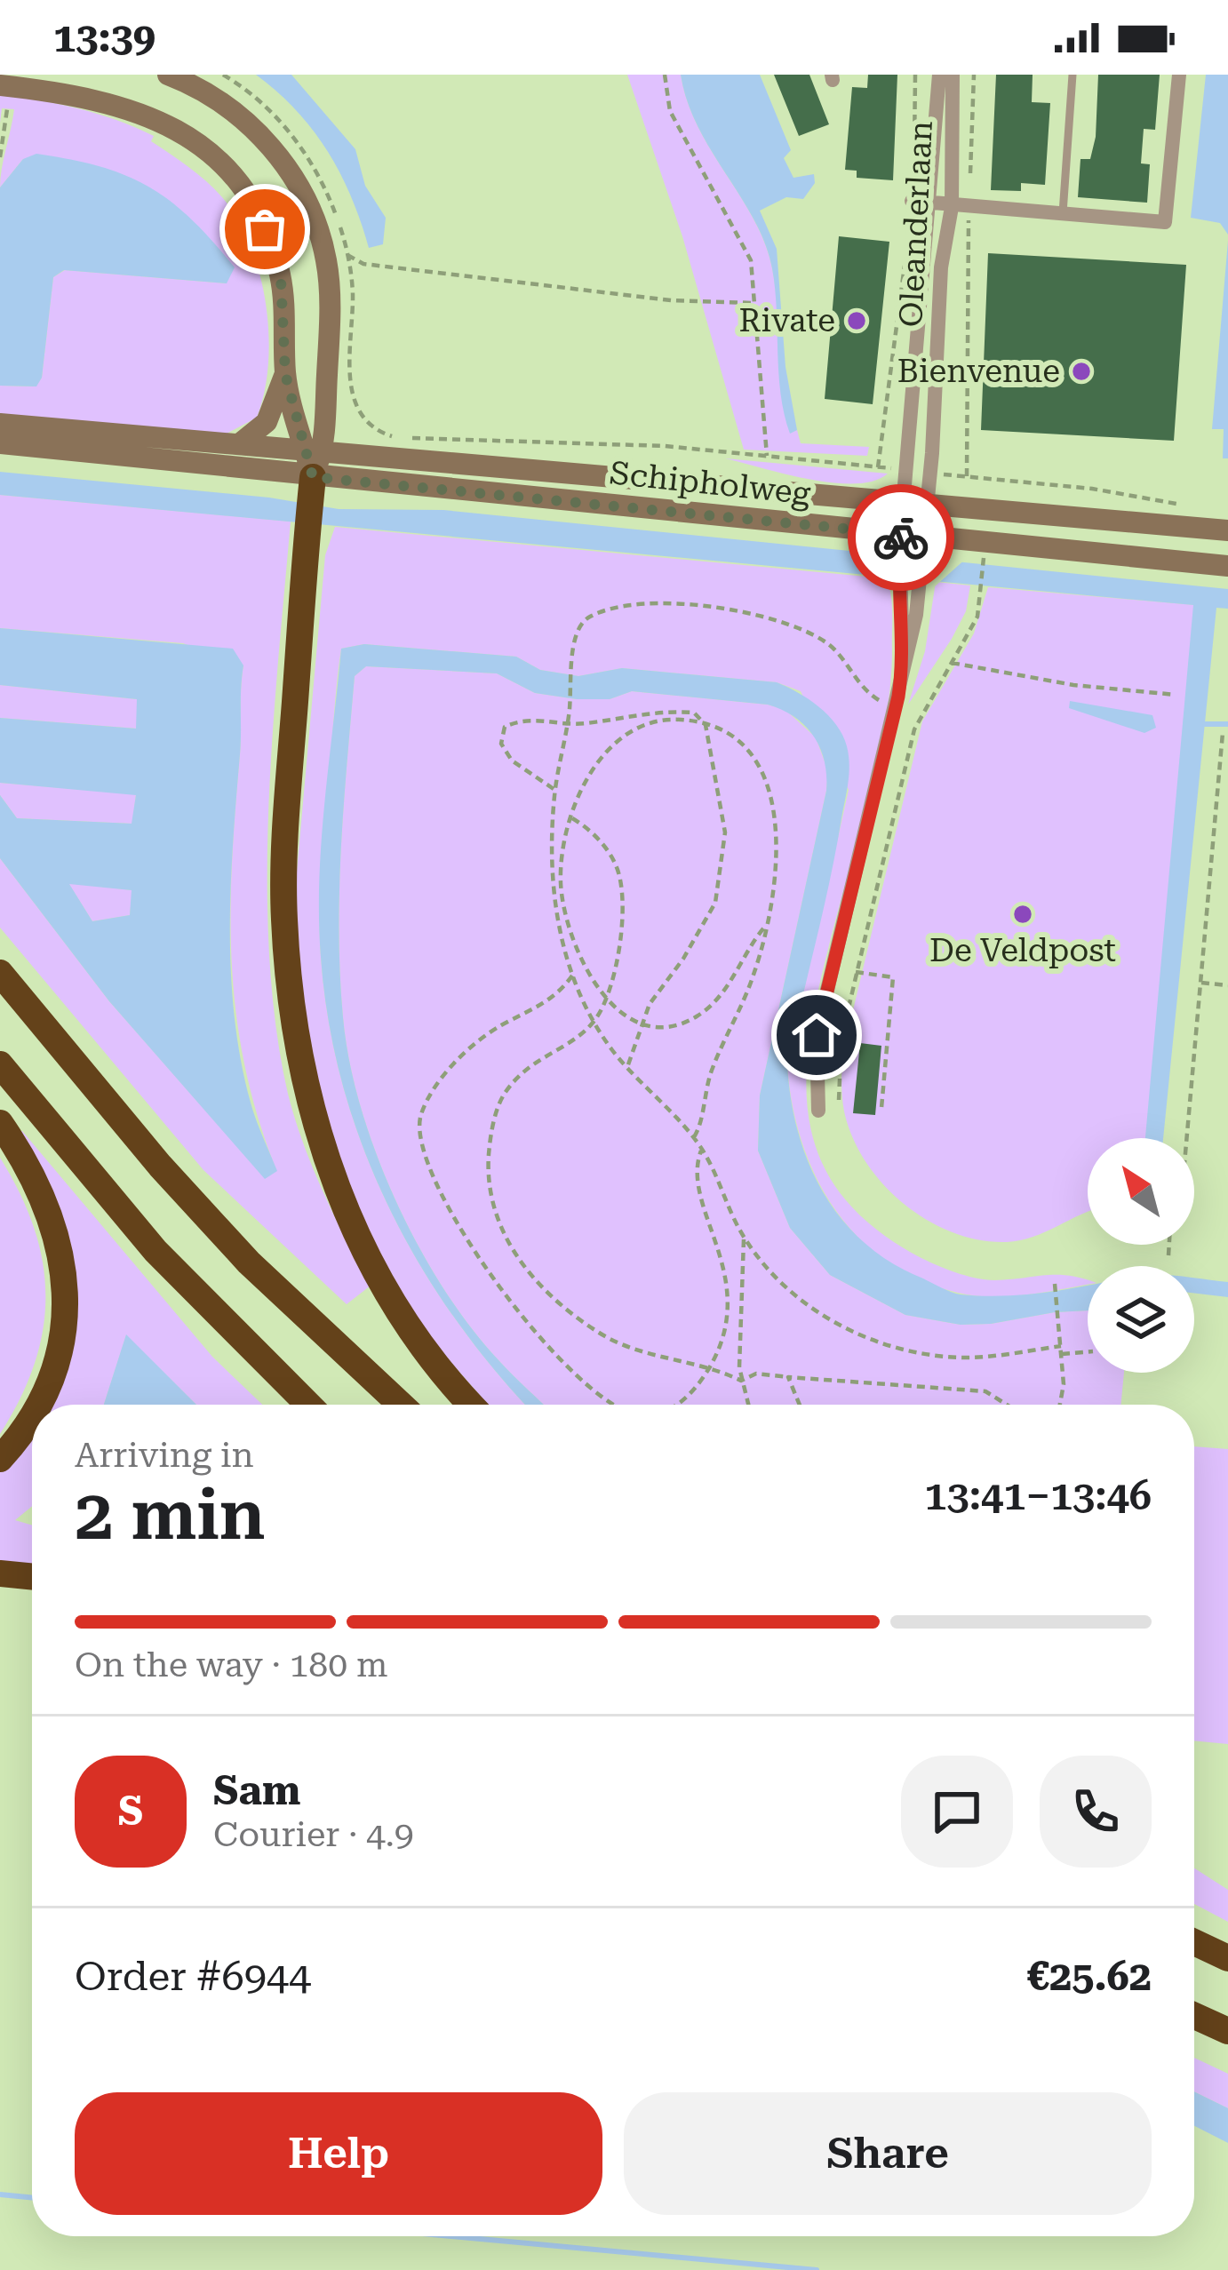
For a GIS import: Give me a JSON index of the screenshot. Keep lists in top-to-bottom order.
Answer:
{
  "streets": {
    "main road": ["Schipholweg"],
    "street": ["Oleanderlaan"]
  },
  "crossings": [
    ["Oleanderlaan", "Schipholweg"]
  ],
  "places": ["Rivate", "Bienvenue", "De Veldpost"],
  "north": "top left",
  "page": {
    "status": "13:39",
    "heading": ["2 min", "Arriving in", "13:41–13:46"],
    "panel": [
      "Sam",
      "Courier · 4.9",
      "Order #6944",
      "€25.62"
    ],
    "bar": "On the way · 180 m",
    "round": "S",
    "buttons": ["Help", "Share"]
  }
}
